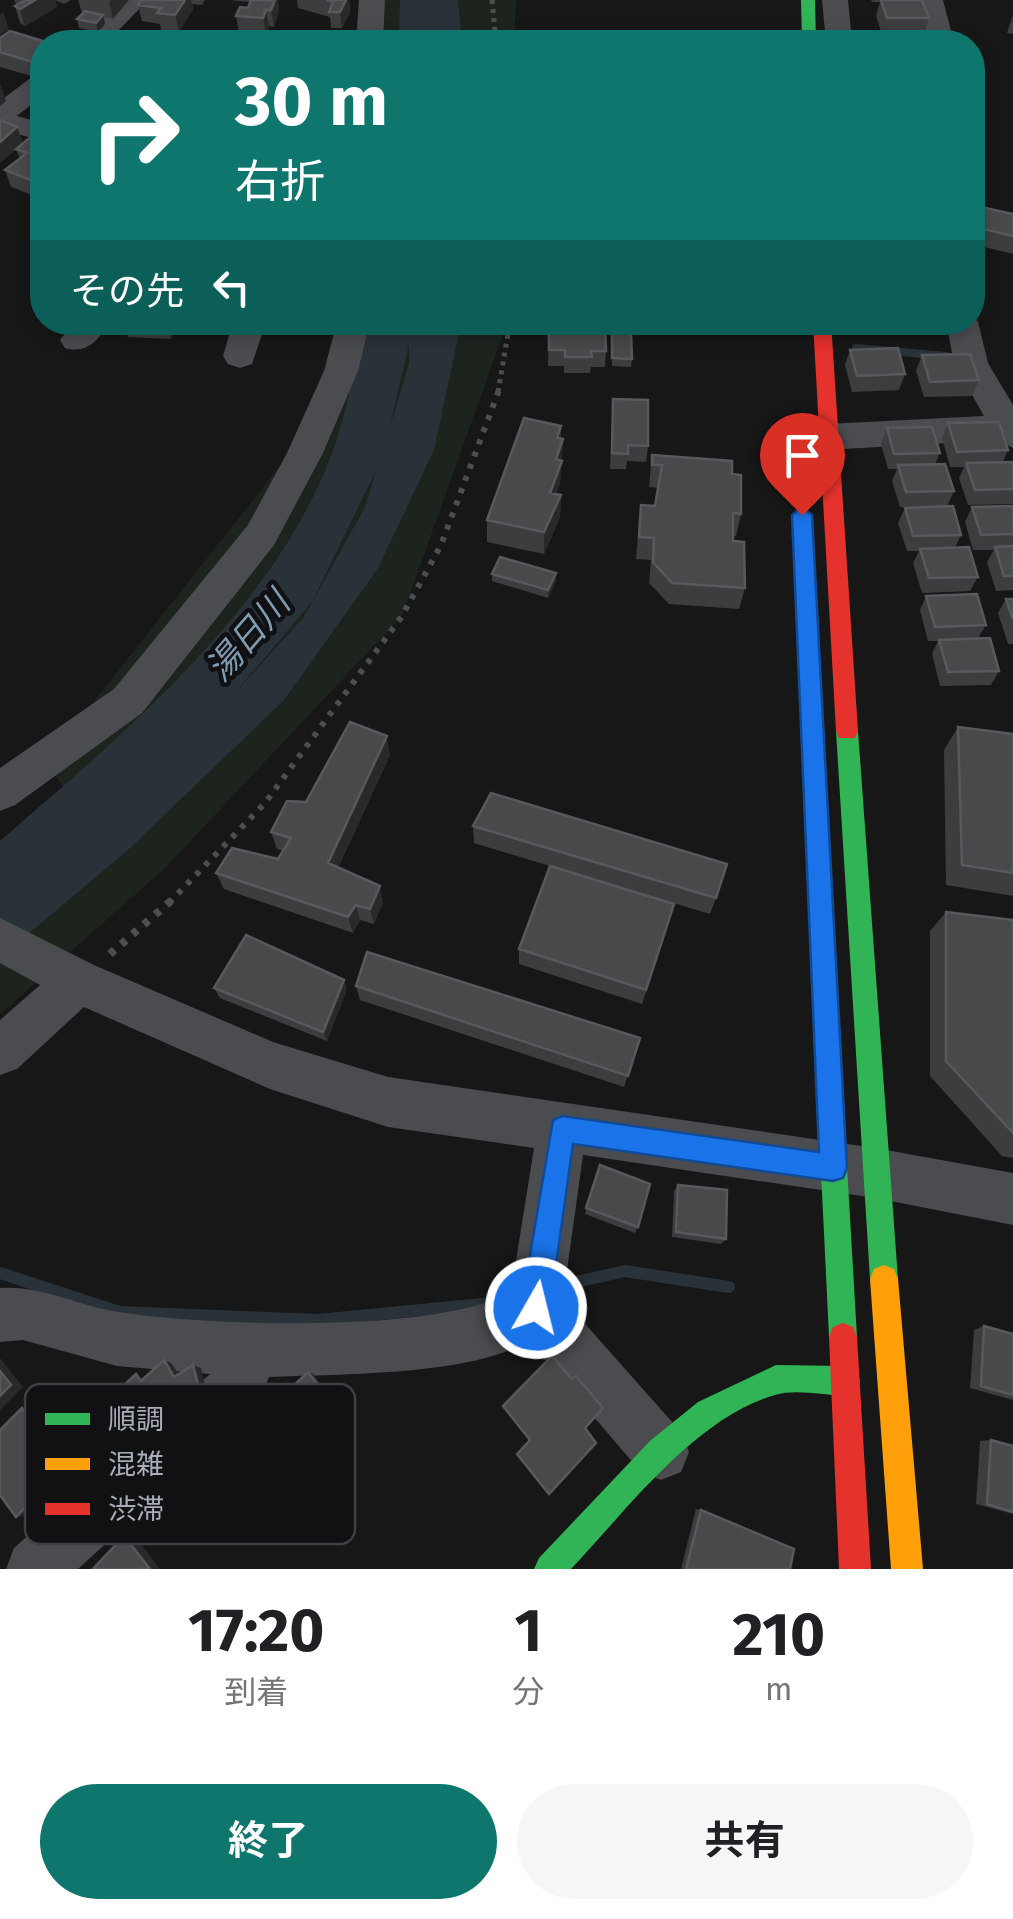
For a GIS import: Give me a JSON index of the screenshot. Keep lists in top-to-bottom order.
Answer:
{
  "water": ["湯日川"],
  "legend": ["順調", "混雑", "渋滞"],
  "page": {
    "turn": ["30 m", "右折"],
    "then": "その先",
    "eta": [
      "17:20",
      "到着",
      "1",
      "分",
      "210",
      "m"
    ],
    "buttons": ["終了", "共有"]
  }
}
